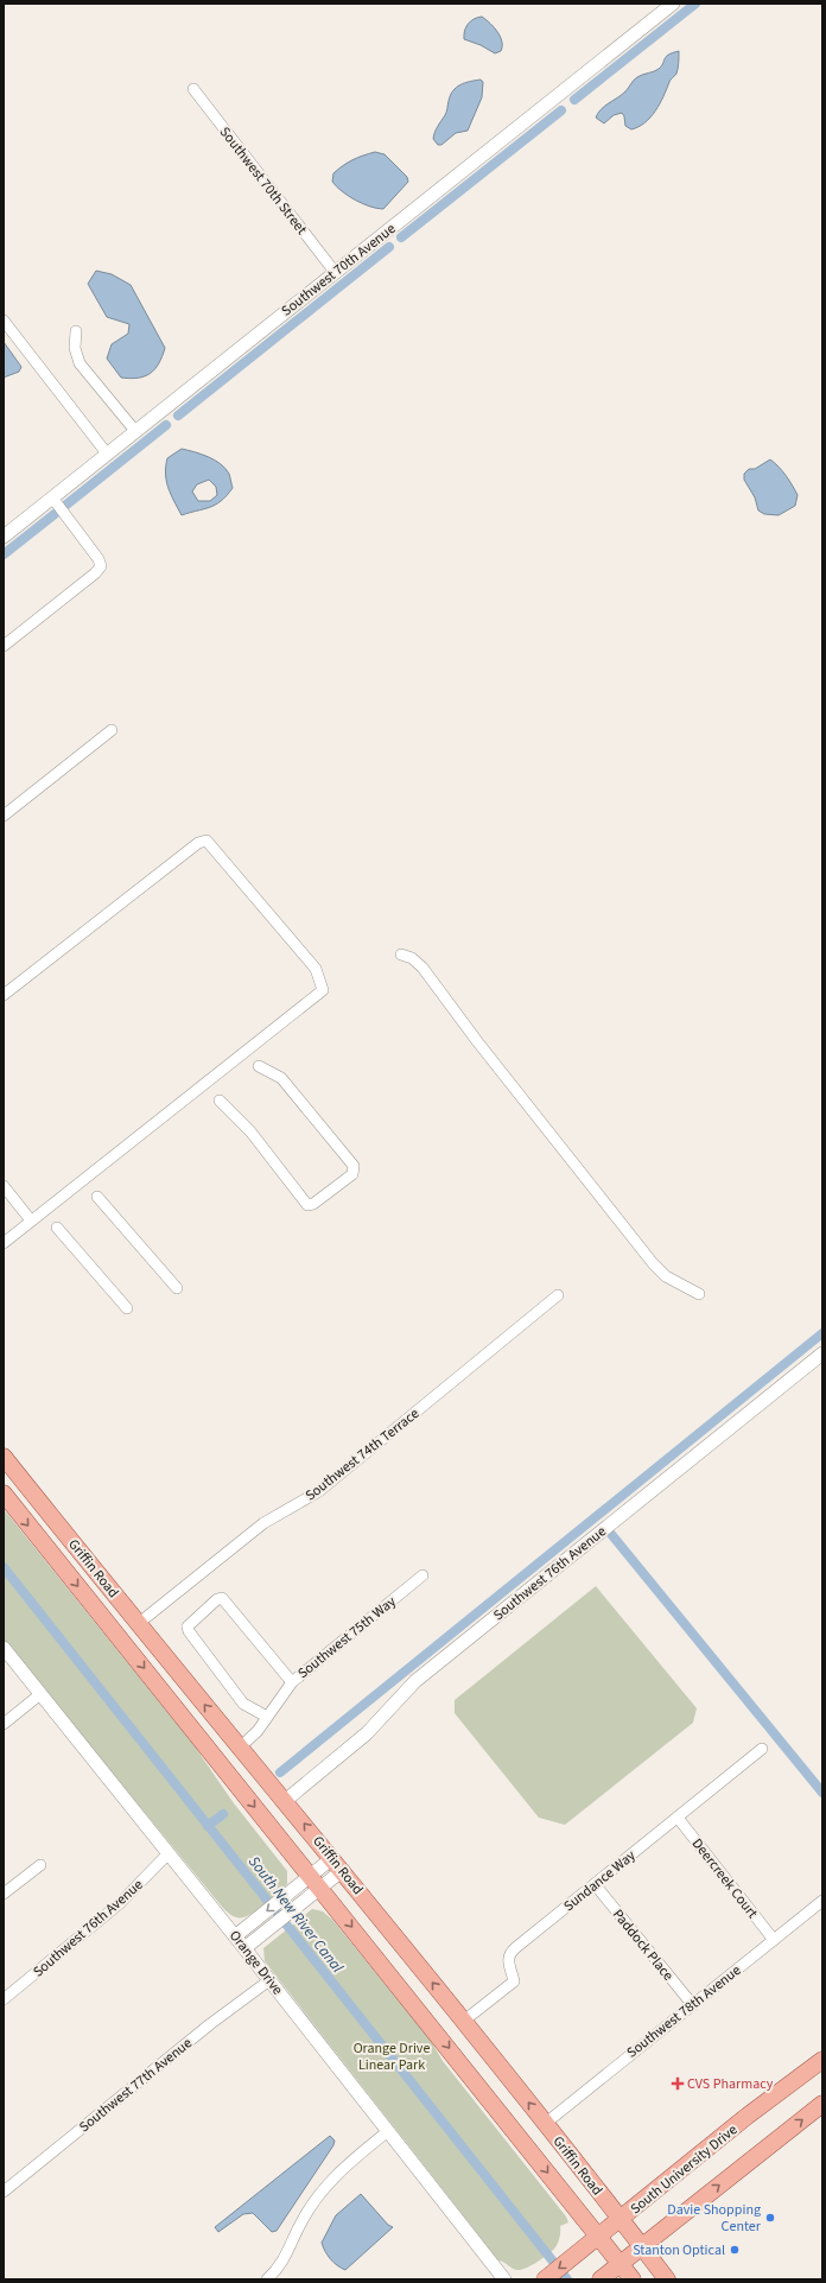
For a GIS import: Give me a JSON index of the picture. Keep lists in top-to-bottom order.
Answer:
{
  "streets": {
    "main road": ["Griffin Road", "South University Drive"],
    "street": [
      "Southwest 70th Street",
      "Southwest 70th Avenue",
      "Southwest 74th Terrace",
      "Southwest 76th Avenue",
      "Southwest 75th Way",
      "Deercreek Court",
      "Sundance Way",
      "Paddock Place",
      "Orange Drive",
      "Southwest 78th Avenue",
      "Southwest 77th Avenue"
    ]
  },
  "crossings": [
    ["Southwest 70th Street", "Southwest 70th Avenue"],
    ["Southwest 74th Terrace", "Griffin Road"],
    ["Griffin Road", "Southwest 76th Avenue"],
    ["Griffin Road", "Southwest 75th Way"],
    ["Griffin Road", "Sundance Way"],
    ["Griffin Road", "Southwest 78th Avenue"],
    ["Griffin Road", "South University Drive"],
    ["Southwest 76th Avenue", "Orange Drive"],
    ["Deercreek Court", "Sundance Way"],
    ["Deercreek Court", "Southwest 78th Avenue"],
    ["Sundance Way", "Paddock Place"],
    ["Paddock Place", "Southwest 78th Avenue"],
    ["Orange Drive", "Southwest 77th Avenue"]
  ],
  "water": ["South New River Canal"],
  "parks": ["Orange Drive Linear Park"],
  "places": {
    "health": ["CVS Pharmacy"],
    "other": ["Davie Shopping Center", "Stanton Optical"]
  }
}
